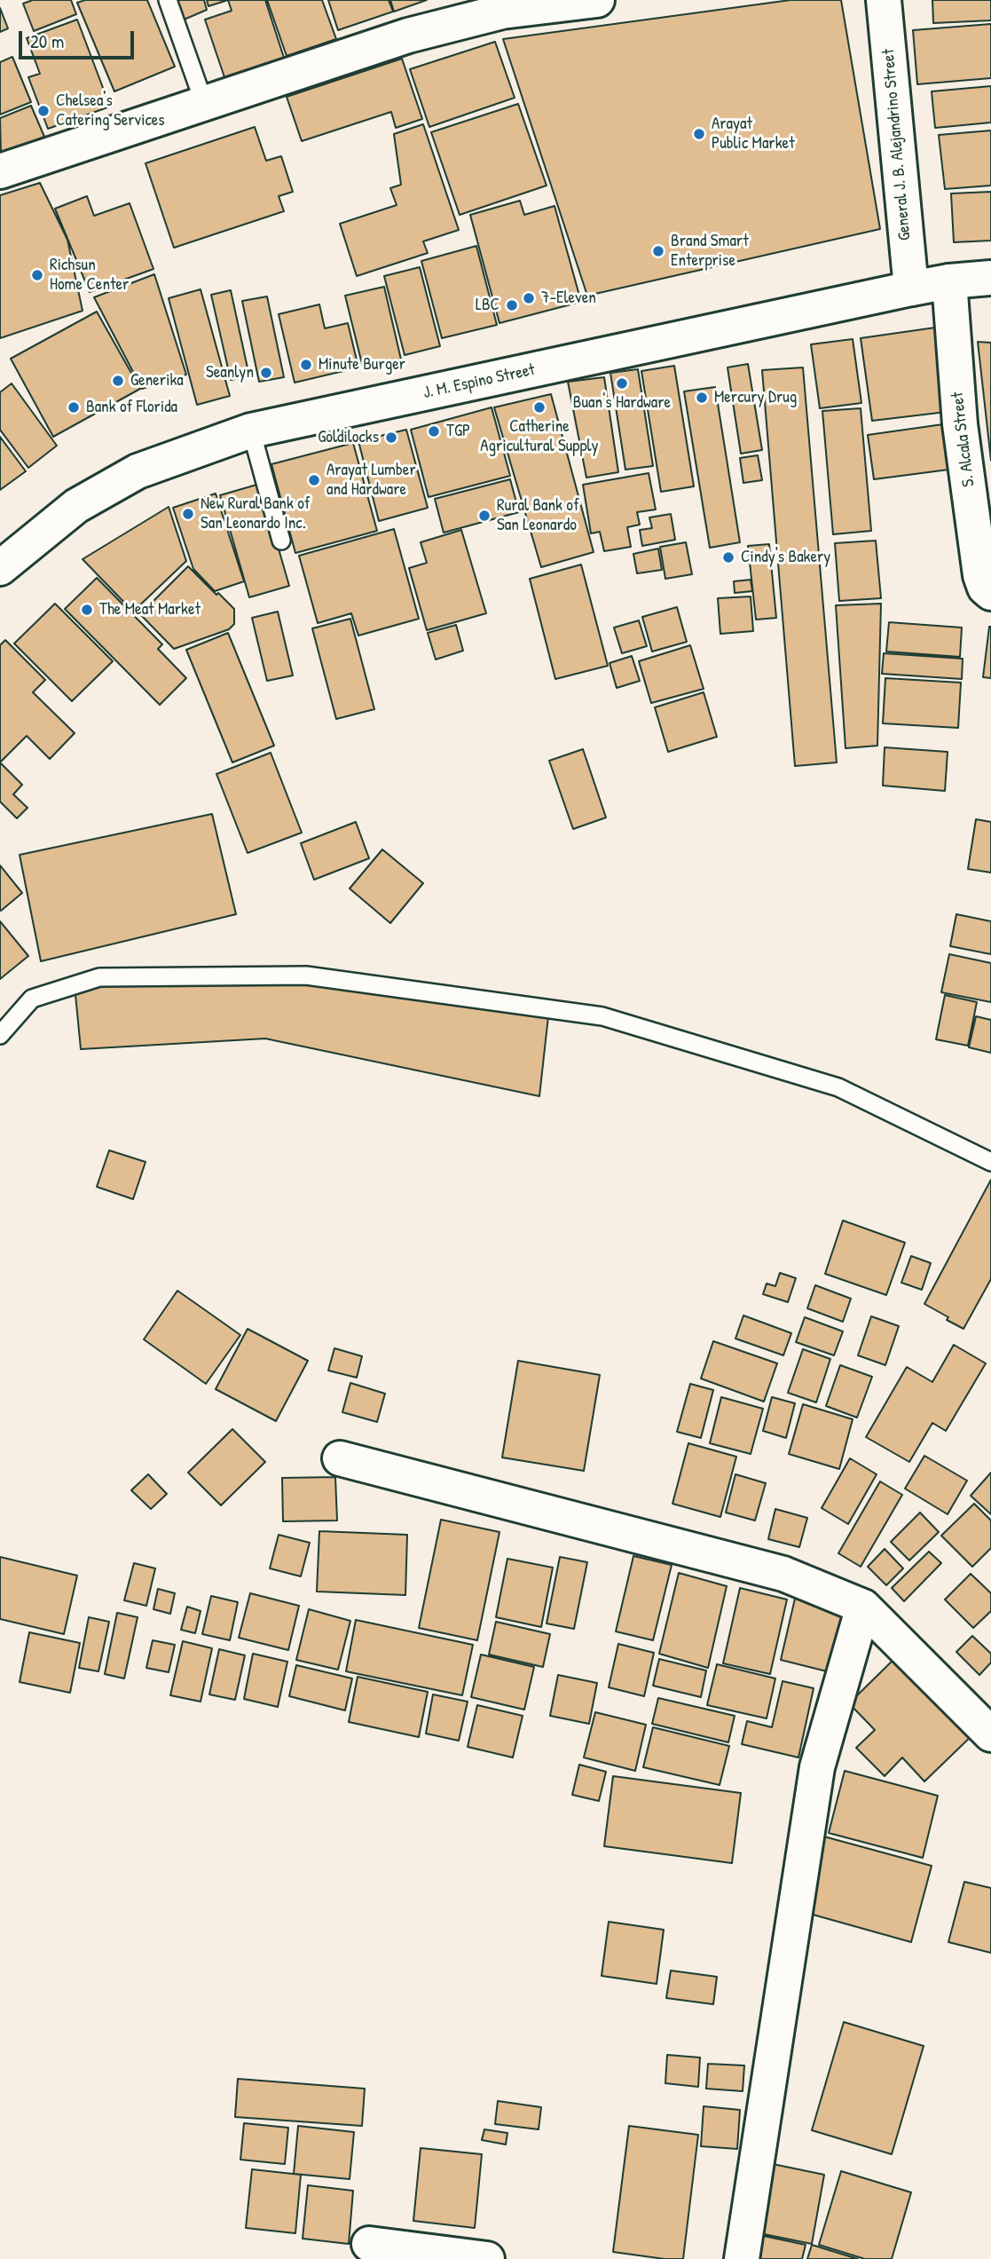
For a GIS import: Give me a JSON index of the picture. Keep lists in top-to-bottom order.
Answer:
{
  "streets": {
    "street": ["General J. B. Alejandrino Street", "J. M. Espino Street", "S. Alcala Street"]
  },
  "crossings": [
    ["General J. B. Alejandrino Street", "J. M. Espino Street"],
    ["J. M. Espino Street", "S. Alcala Street"]
  ],
  "places": [
    "Chelsea's Catering Services",
    "Arayat Public Market",
    "Brand Smart Enterprise",
    "Richsun Home Center",
    "7-Eleven",
    "LBC",
    "Minute Burger",
    "Seanlyn",
    "Generika",
    "Buan's Hardware",
    "Mercury Drug",
    "Bank of Florida",
    "Catherine Agricultural Supply",
    "TGP",
    "Goldilocks",
    "Arayat Lumber and Hardware",
    "New Rural Bank of San Leonardo Inc.",
    "Rural Bank of San Leonardo",
    "Cindy's Bakery",
    "The Meat Market"
  ],
  "scale_bar": "20 m"
}
